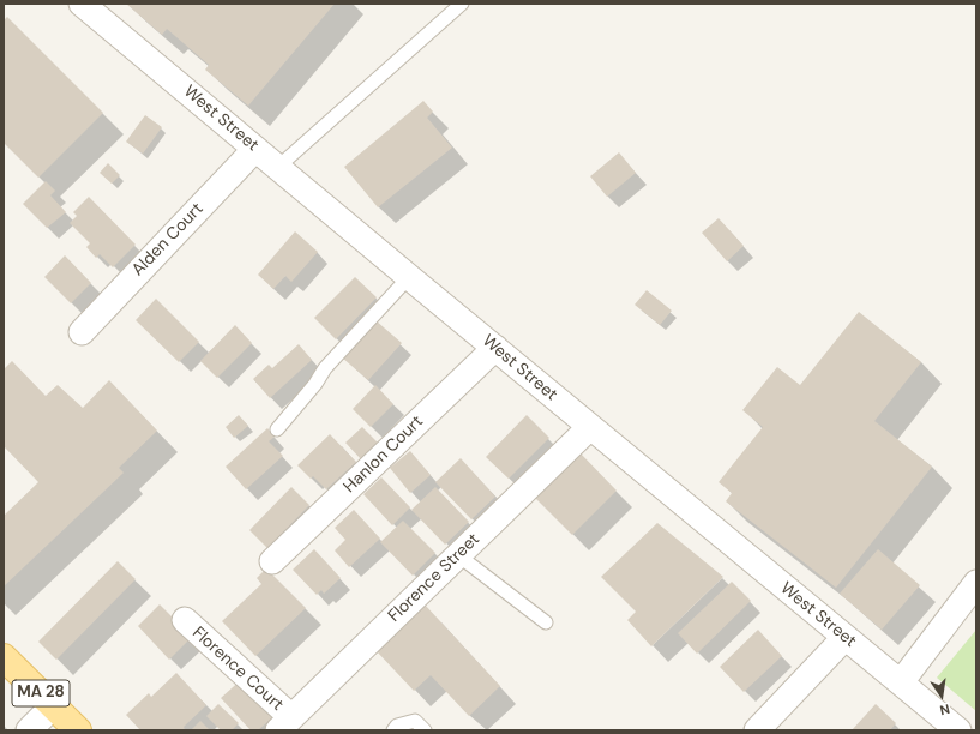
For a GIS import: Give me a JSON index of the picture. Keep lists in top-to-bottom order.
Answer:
{
  "streets": {
    "main road": ["MA 28"],
    "street": [
      "West Street",
      "Alden Court",
      "Hanlon Court",
      "Florence Street",
      "Florence Court"
    ]
  },
  "crossings": [
    ["West Street", "Alden Court"],
    ["West Street", "Hanlon Court"],
    ["West Street", "Florence Street"],
    ["Florence Street", "Florence Court"]
  ],
  "north": "bottom"
}
